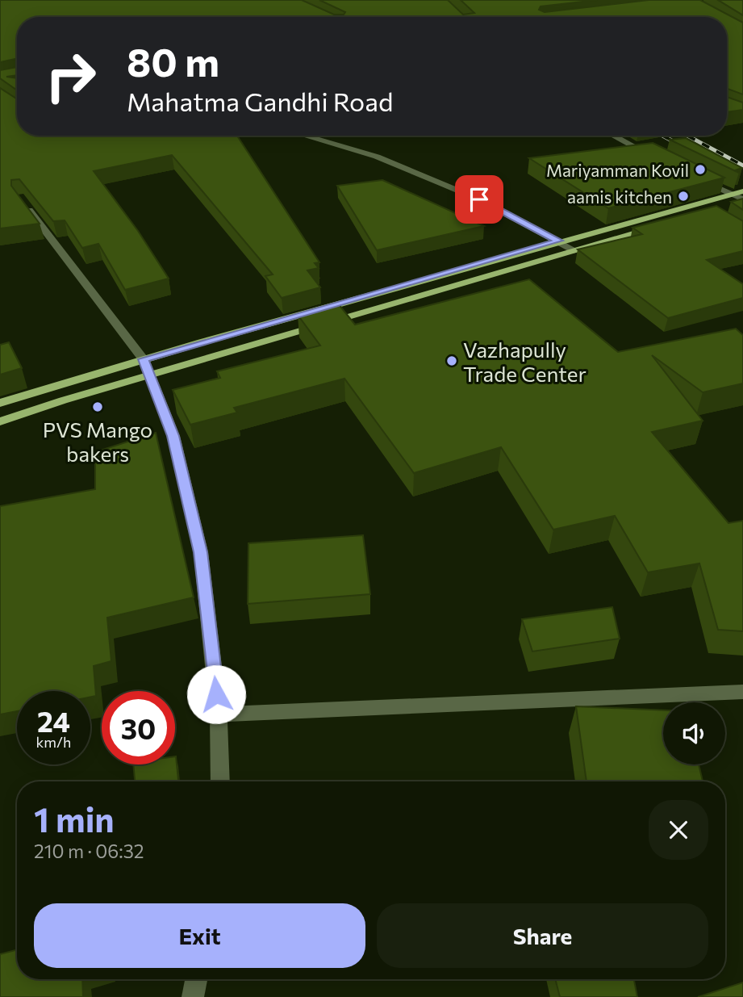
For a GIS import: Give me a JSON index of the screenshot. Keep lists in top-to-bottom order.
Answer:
{
  "places": [
    "Mariyamman Kovil",
    "aamis kitchen",
    "Vazhapully Trade Center",
    "PVS Mango bakers"
  ],
  "page": {
    "turn": ["80 m", "Mahatma Gandhi Road"],
    "speed": "24 km/h",
    "limit": "30",
    "heading": ["1 min", "210 m · 06:32"],
    "buttons": ["Exit", "Share"]
  }
}
